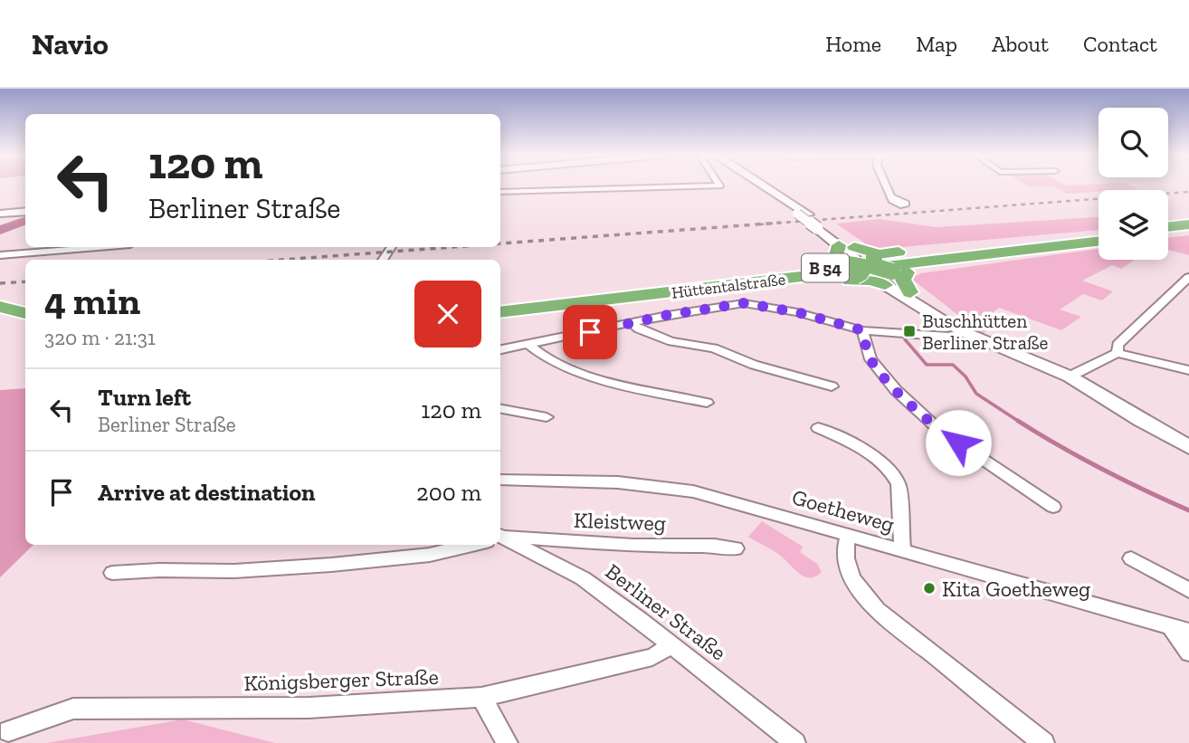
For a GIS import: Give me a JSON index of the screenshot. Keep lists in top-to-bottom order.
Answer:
{
  "streets": {
    "highway": ["B 54", "Hüttentalstraße"],
    "street": [
      "Goetheweg",
      "Kleistweg",
      "Berliner Straße",
      "Königsberger Straße"
    ]
  },
  "crossings": [
    ["Berliner Straße", "Königsberger Straße"]
  ],
  "places": {
    "transit": ["Buschhütten Berliner Straße"],
    "other": ["Kita Goetheweg"]
  },
  "page": {
    "header": "Navio",
    "nav": [
      "Home",
      "Map",
      "About",
      "Contact"
    ],
    "turn": ["120 m", "Berliner Straße"],
    "heading": ["4 min", "320 m · 21:31"],
    "list": [
      {
        "name": "Turn left",
        "note": "Berliner Straße",
        "value": "120 m"
      },
      {
        "name": "Arrive at destination",
        "value": "200 m"
      }
    ]
  }
}
